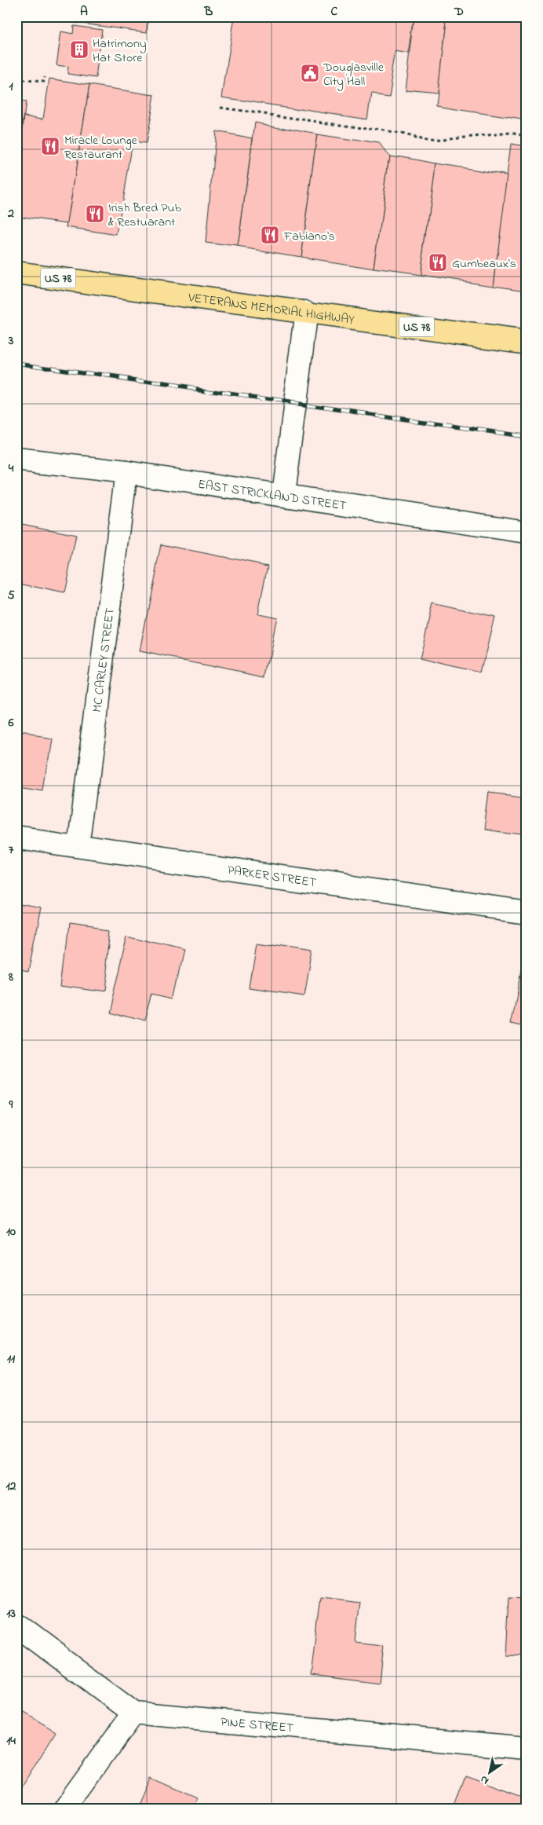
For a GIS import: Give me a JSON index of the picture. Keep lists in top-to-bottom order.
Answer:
{
  "streets": {
    "main road": ["US 78", "VETERANS MEMORIAL HIGHWAY"],
    "street": [
      "EAST STRICKLAND STREET",
      "MC CARLEY STREET",
      "PARKER STREET",
      "PINE STREET"
    ]
  },
  "crossings": [
    ["EAST STRICKLAND STREET", "MC CARLEY STREET"],
    ["MC CARLEY STREET", "PARKER STREET"]
  ],
  "places": {
    "building": ["Hatrimony Hat Store"],
    "public building": ["Douglasville City Hall"],
    "restaurant": [
      "Miracle Lounge Restaurant",
      "Irish Bred Pub & Restuarant",
      "Fabiano's",
      "Gumbeaux's"
    ]
  },
  "north": "bottom left",
  "grid": {
    "columns": [
      "A",
      "B",
      "C",
      "D"
    ],
    "rows": [
      "1",
      "2",
      "3",
      "4",
      "5",
      "6",
      "7",
      "8",
      "9",
      "10",
      "11",
      "12",
      "13",
      "14"
    ]
  }
}
